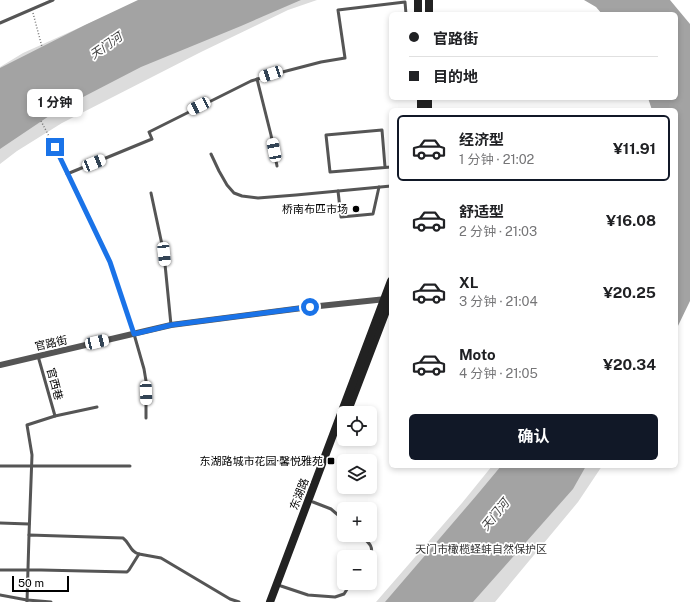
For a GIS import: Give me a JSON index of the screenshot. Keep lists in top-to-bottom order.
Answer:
{
  "streets": {
    "main road": ["东湖路"],
    "street": ["官路街"],
    "lane": ["官西巷"]
  },
  "crossings": [
    ["官路街", "官西巷"],
    ["官路街", "东湖路"]
  ],
  "water": ["天门河"],
  "parks": ["天门市橄榄蛏蚌自然保护区"],
  "places": {
    "other": ["桥南布匹市场"],
    "transit": ["东湖路城市花园·馨悦雅苑"]
  },
  "scale_bar": "50 m",
  "page": {
    "banner": ["官路街", "目的地"],
    "bubble": "1 分钟",
    "list": [
      {
        "name": "经济型",
        "note": "1 分钟 · 21:02",
        "value": "¥11.91"
      },
      {
        "name": "舒适型",
        "note": "2 分钟 · 21:03",
        "value": "¥16.08"
      },
      {
        "name": "XL",
        "note": "3 分钟 · 21:04",
        "value": "¥20.25"
      },
      {
        "name": "Moto",
        "note": "4 分钟 · 21:05",
        "value": "¥20.34"
      }
    ],
    "map_buttons": ["+", "−"],
    "buttons": "确认",
    "scale": "50 m"
  }
}
